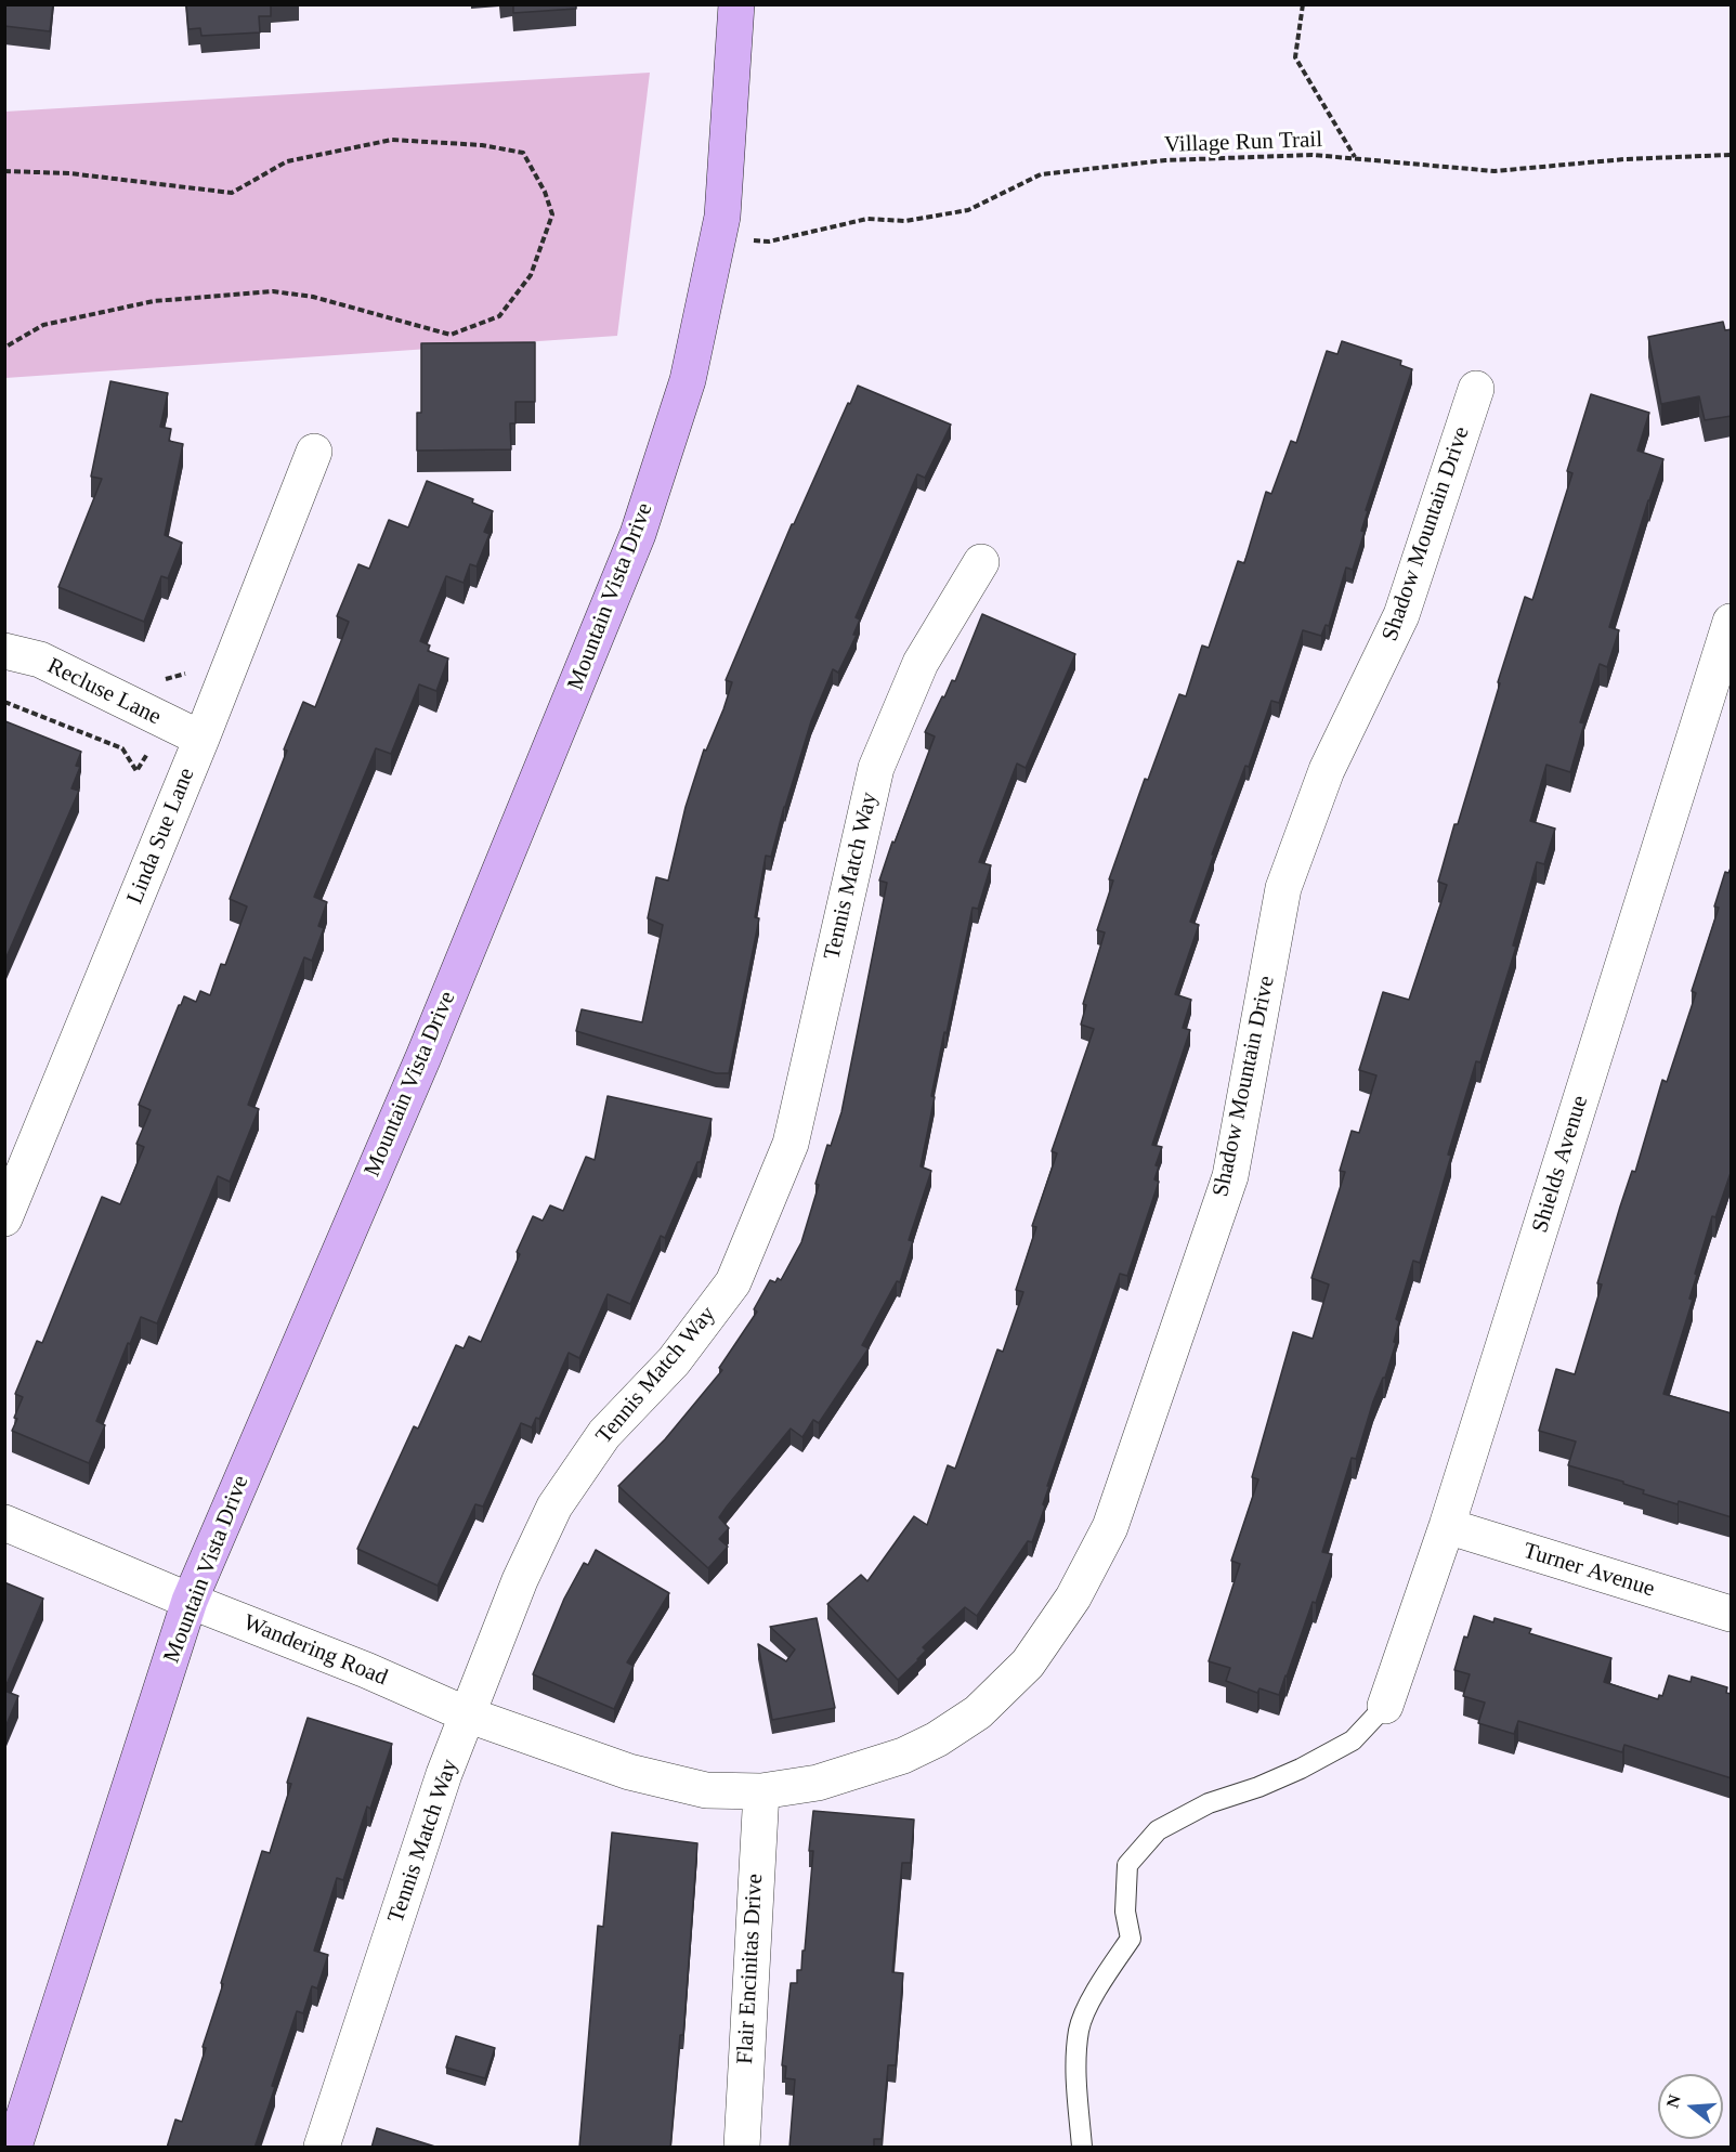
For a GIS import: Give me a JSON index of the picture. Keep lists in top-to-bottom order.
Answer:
{
  "streets": {
    "main road": ["Mountain Vista Drive"],
    "street": [
      "Shadow Mountain Drive",
      "Recluse Lane",
      "Linda Sue Lane",
      "Tennis Match Way",
      "Shields Avenue",
      "Turner Avenue",
      "Wandering Road",
      "Flair Encinitas Drive"
    ],
    "path": ["Village Run Trail"]
  },
  "crossings": [
    ["Shadow Mountain Drive", "Wandering Road"],
    ["Shadow Mountain Drive", "Flair Encinitas Drive"],
    ["Mountain Vista Drive", "Wandering Road"],
    ["Recluse Lane", "Linda Sue Lane"],
    ["Tennis Match Way", "Wandering Road"],
    ["Shields Avenue", "Turner Avenue"],
    ["Wandering Road", "Flair Encinitas Drive"]
  ],
  "north": "left"
}
